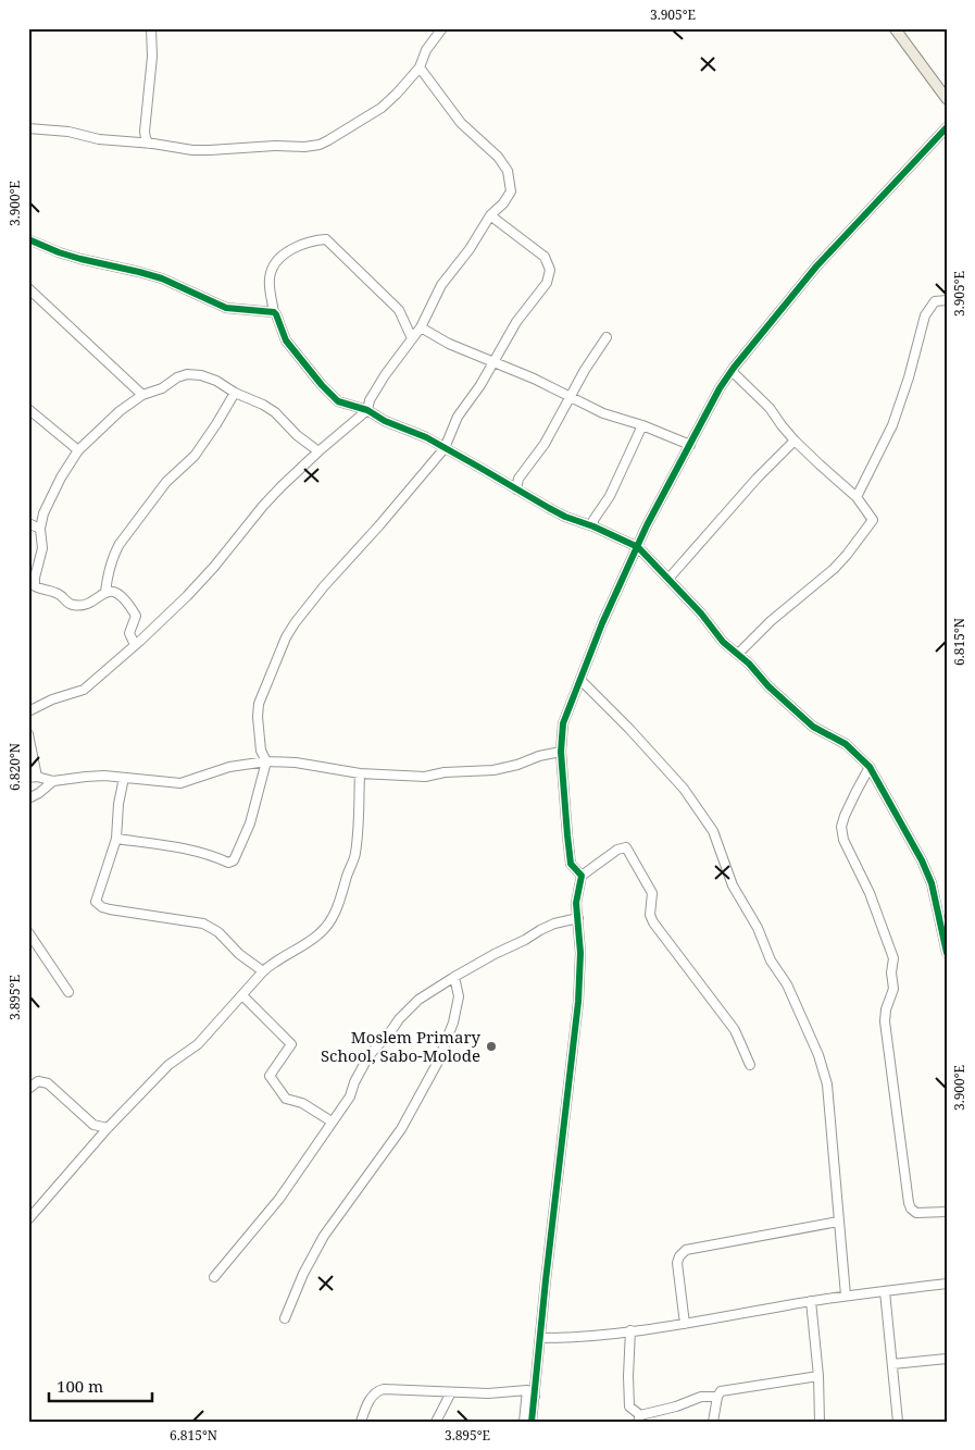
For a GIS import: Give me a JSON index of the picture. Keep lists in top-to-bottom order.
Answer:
{
  "places": ["Moslem Primary School, Sabo-Molode"],
  "scale_bar": "100 m",
  "coordinates": [
    "3.905°E",
    "3.900°E",
    "6.815°N",
    "6.820°N",
    "3.895°E"
  ]
}
